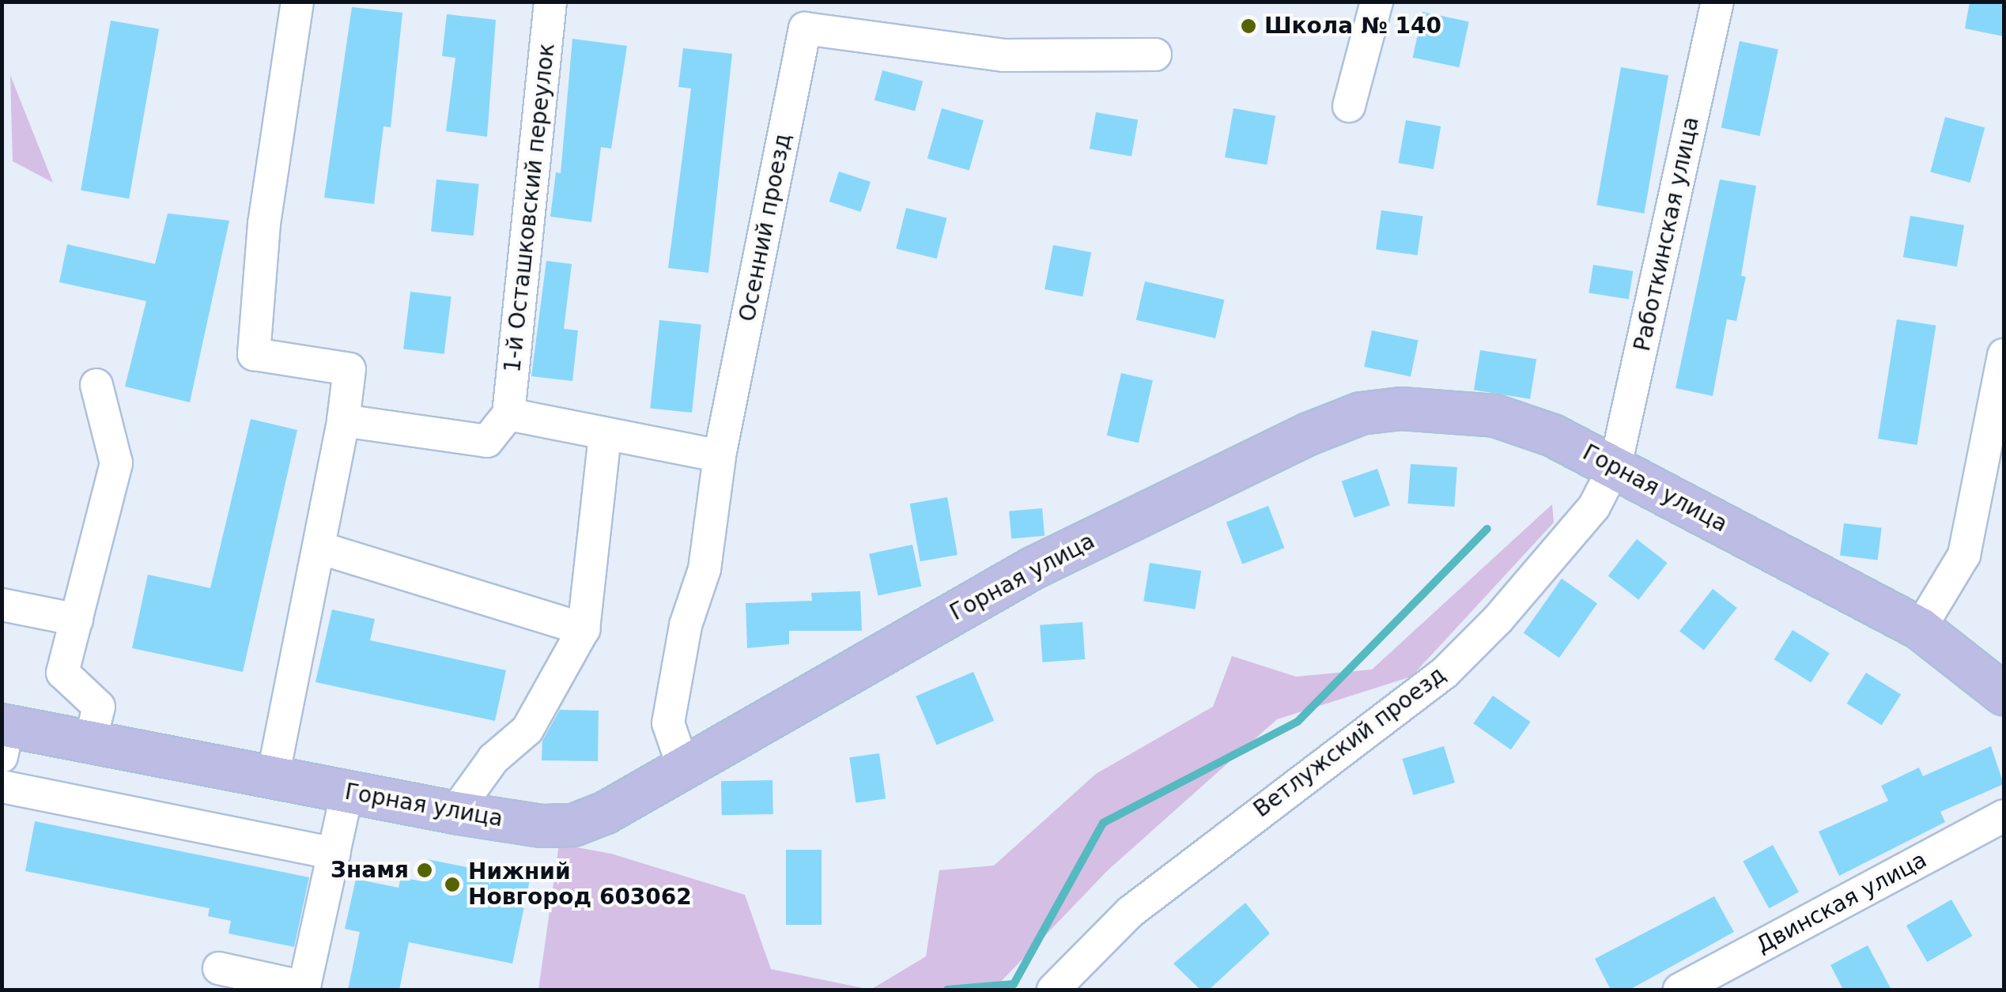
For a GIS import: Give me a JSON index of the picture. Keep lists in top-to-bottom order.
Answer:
{
  "streets": {
    "main road": ["Горная улица"],
    "street": [
      "1-й Осташковский переулок",
      "Осенний проезд",
      "Работкинская улица",
      "Ветлужский проезд",
      "Двинская улица"
    ]
  },
  "crossings": [
    ["Осенний проезд", "Горная улица"],
    ["Работкинская улица", "Горная улица"],
    ["Работкинская улица", "Ветлужский проезд"],
    ["Горная улица", "Ветлужский проезд"]
  ],
  "places": ["Школа № 140", "Знамя", "Нижний Новгород 603062"]
}
